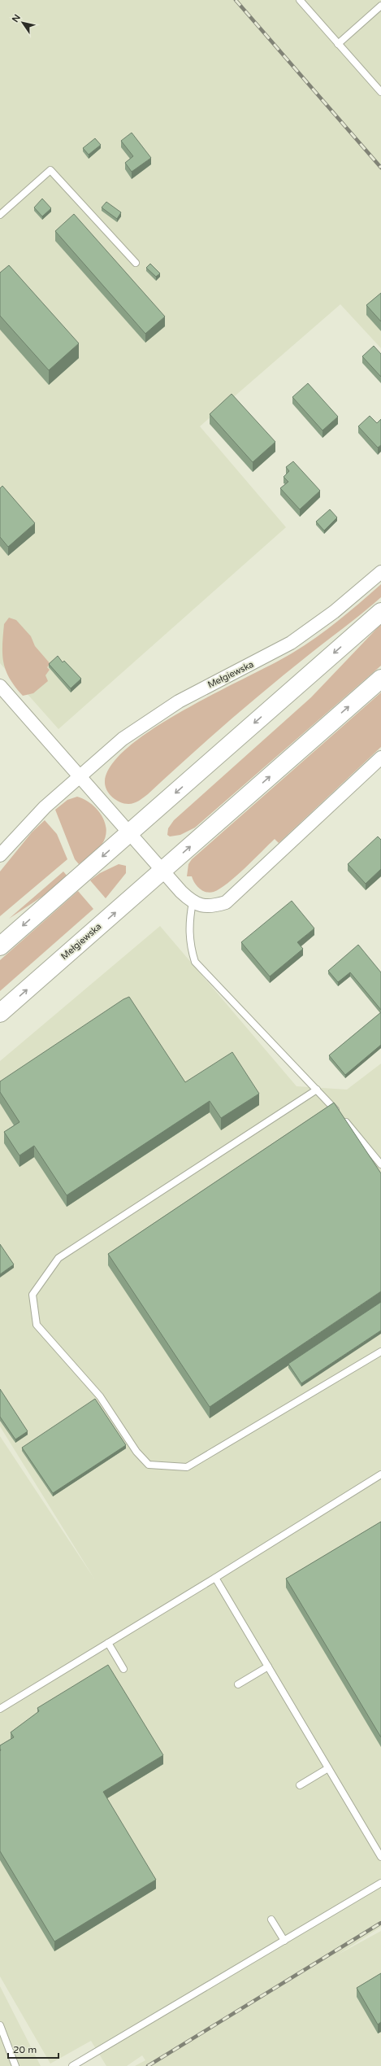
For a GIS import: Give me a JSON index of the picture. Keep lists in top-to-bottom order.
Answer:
{
  "streets": {
    "main road": ["Mełgiewska"]
  },
  "scale_bar": "20 m",
  "north": "top left"
}
